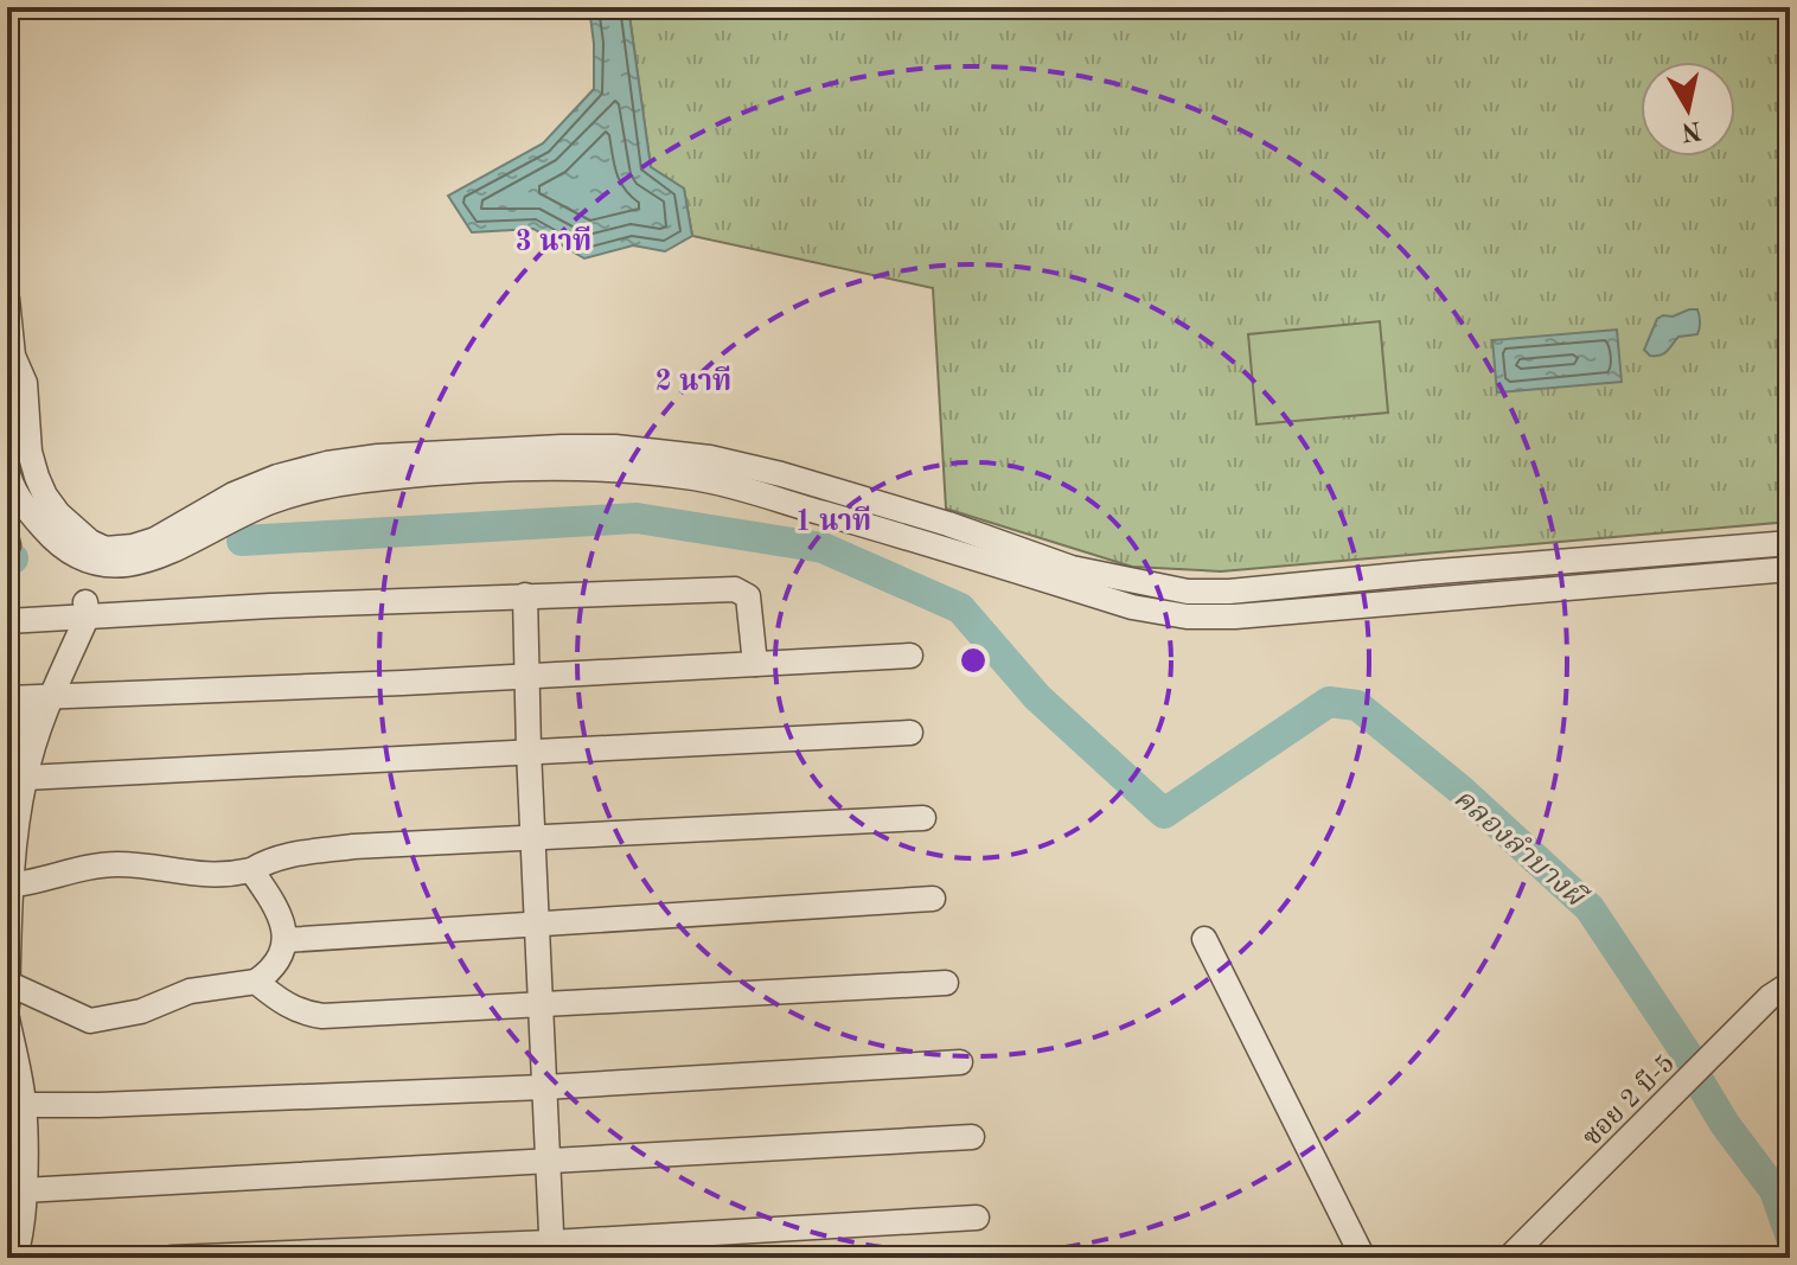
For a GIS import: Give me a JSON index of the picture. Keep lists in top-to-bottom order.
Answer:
{
  "streets": {
    "street": ["ซอย 2 บี-5"]
  },
  "water": ["คลองลำบางผี"],
  "north": "bottom",
  "rings": ["3 นาที", "2 นาที", "1 นาที"]
}
